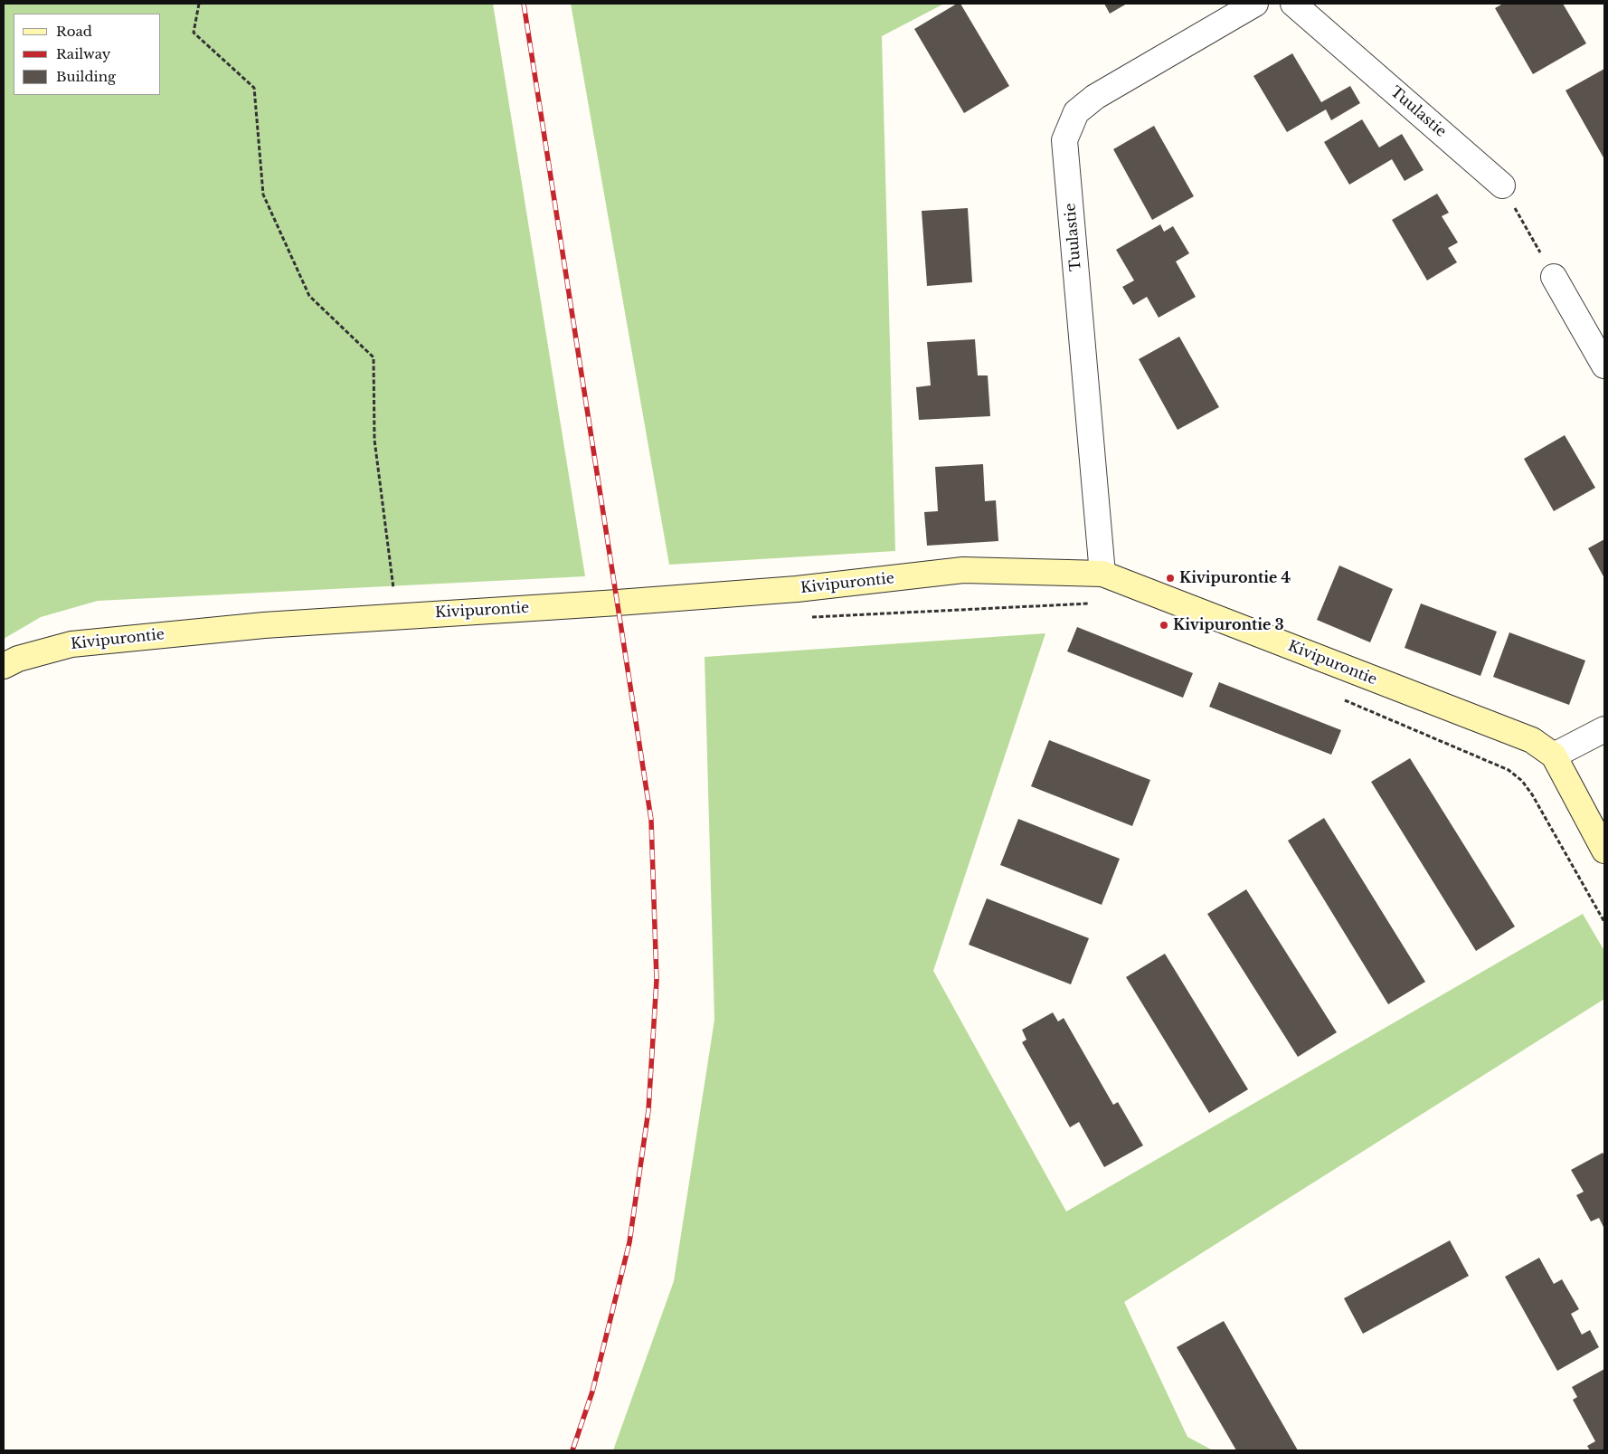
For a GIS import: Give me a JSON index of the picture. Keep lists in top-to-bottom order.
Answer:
{
  "streets": {
    "street": ["Tuulastie", "Kivipurontie"]
  },
  "crossings": [
    ["Tuulastie", "Kivipurontie"]
  ],
  "places": ["Kivipurontie 4", "Kivipurontie 3"],
  "legend": ["Road", "Railway", "Building"]
}
